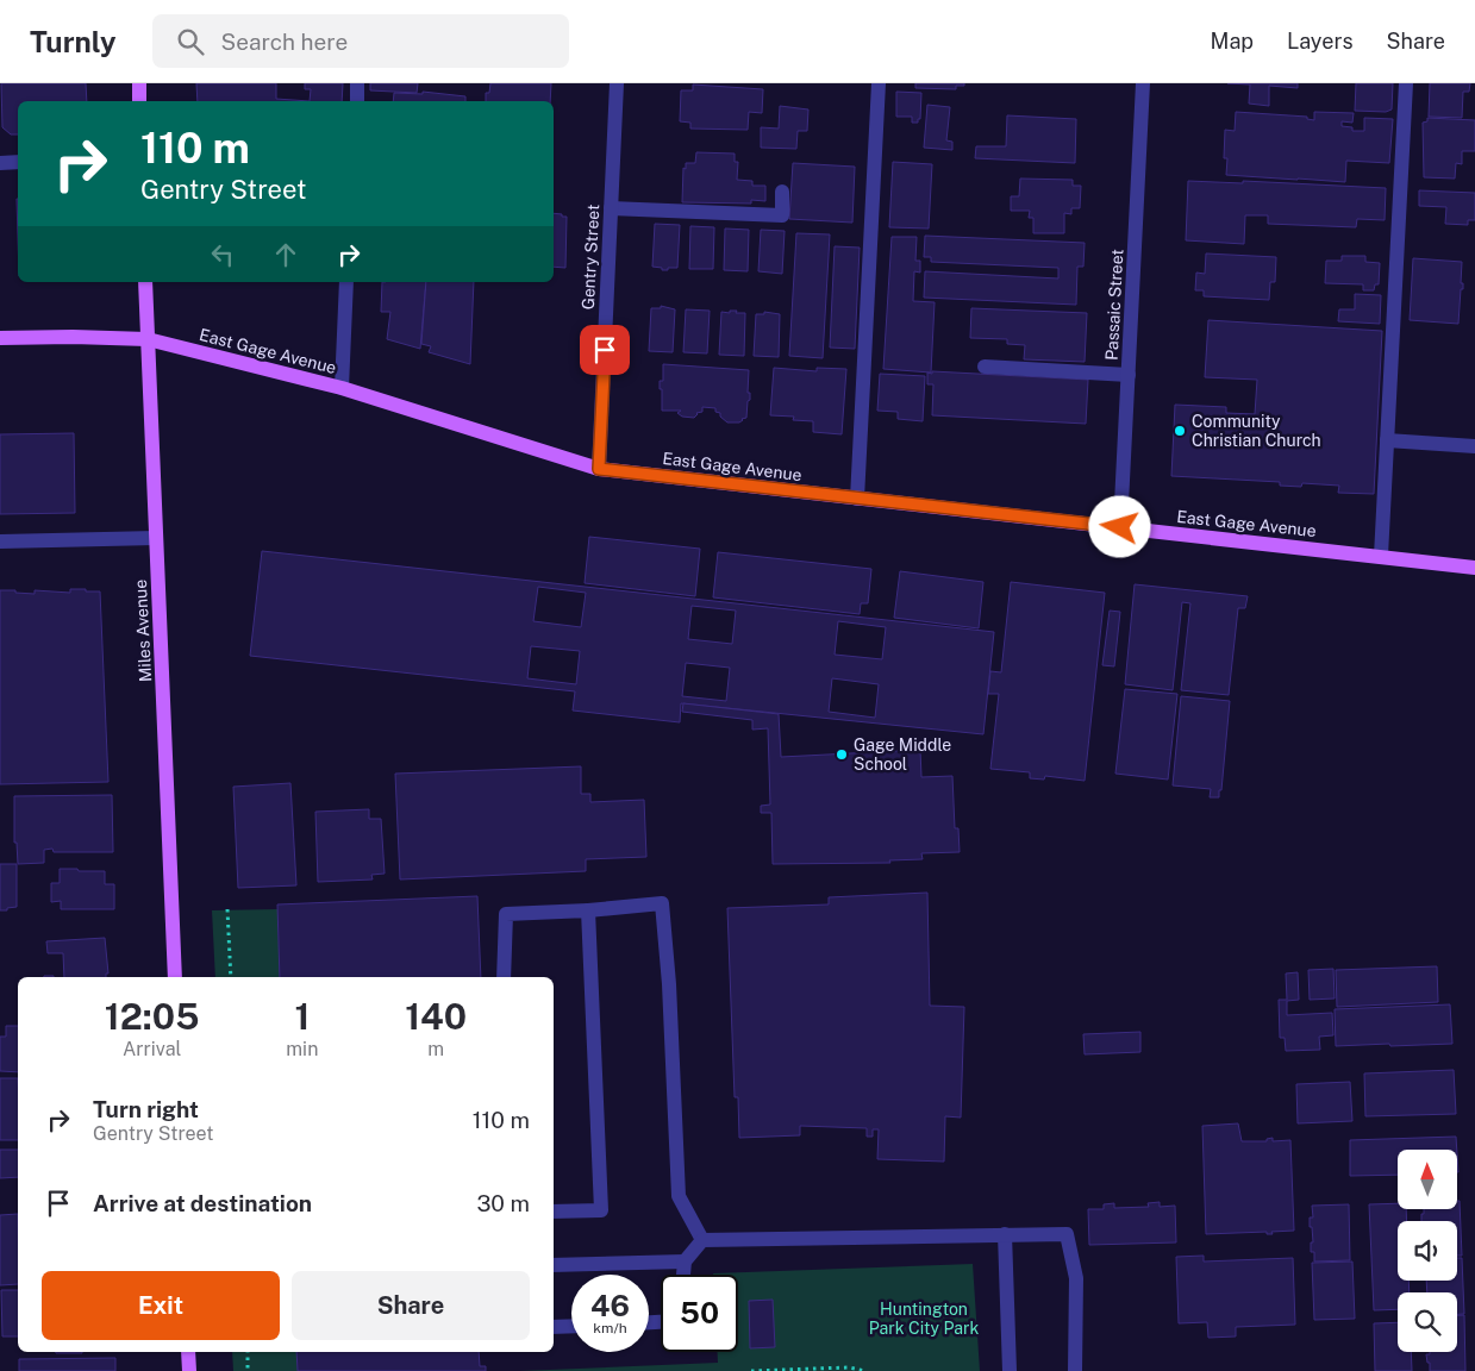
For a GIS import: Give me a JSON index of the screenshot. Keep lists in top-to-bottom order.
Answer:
{
  "streets": {
    "main road": ["East Gage Avenue", "Miles Avenue"],
    "street": ["Gentry Street", "Passaic Street"]
  },
  "crossings": [
    ["Gentry Street", "East Gage Avenue"],
    ["Passaic Street", "East Gage Avenue"],
    ["East Gage Avenue", "Miles Avenue"]
  ],
  "parks": ["Huntington Park City Park"],
  "places": ["Community Christian Church", "Gage Middle School"],
  "north": "top",
  "page": {
    "header": "Turnly",
    "search": "Search here",
    "nav": ["Map", "Layers", "Share"],
    "turn": ["110 m", "Gentry Street"],
    "eta": [
      "12:05",
      "Arrival",
      "1",
      "min",
      "140",
      "m"
    ],
    "list": [
      {
        "name": "Turn right",
        "note": "Gentry Street",
        "value": "110 m"
      },
      {
        "name": "Arrive at destination",
        "value": "30 m"
      }
    ],
    "buttons": ["Exit", "Share"],
    "speed": "46 km/h",
    "limit": "50"
  }
}
